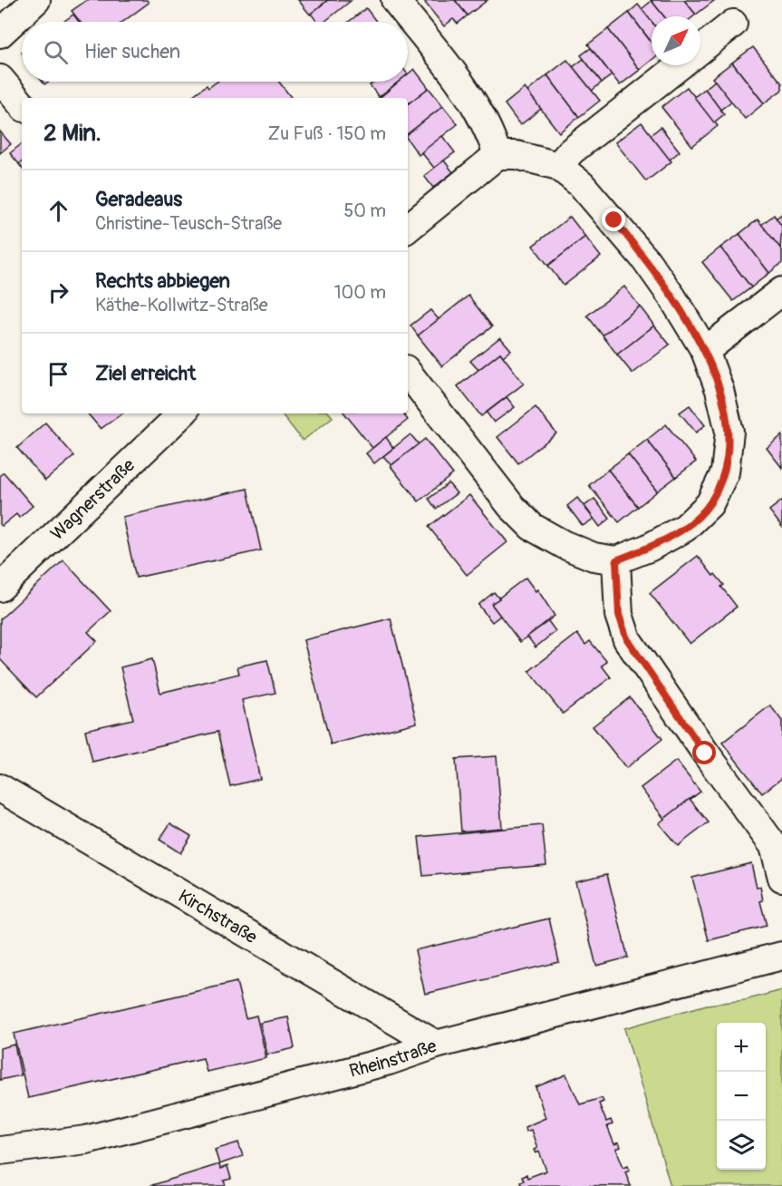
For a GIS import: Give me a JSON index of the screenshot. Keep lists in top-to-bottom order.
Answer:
{
  "streets": {
    "street": ["Wagnerstraße", "Kirchstraße", "Rheinstraße"]
  },
  "crossings": [
    ["Kirchstraße", "Rheinstraße"]
  ],
  "north": "top right",
  "page": {
    "search": "Hier suchen",
    "heading": ["2 Min.", "Zu Fuß · 150 m"],
    "list": [
      ["Geradeaus", "Christine-Teusch-Straße", "50 m"],
      ["Rechts abbiegen", "Käthe-Kollwitz-Straße", "100 m"],
      "Ziel erreicht"
    ],
    "map_buttons": ["+", "−"]
  }
}
